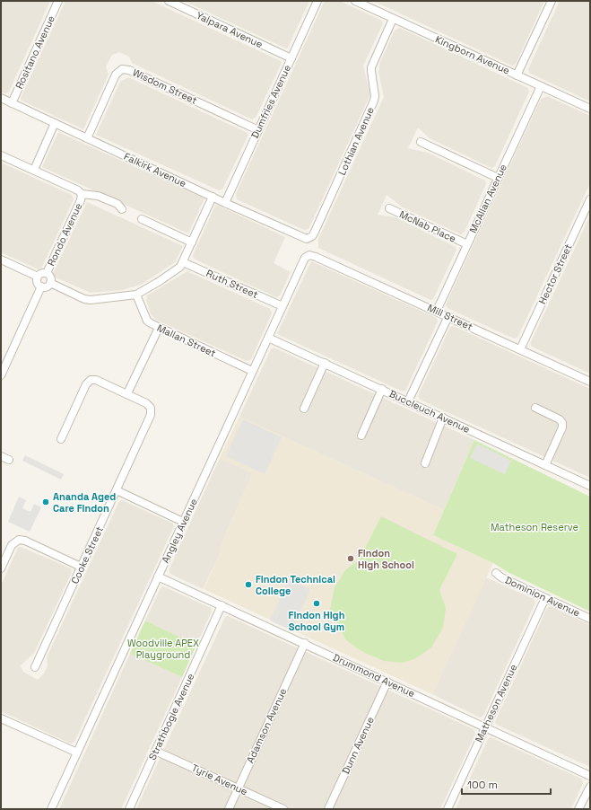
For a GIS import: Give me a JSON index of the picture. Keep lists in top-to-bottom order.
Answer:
{
  "streets": {
    "street": [
      "Yalpara Avenue",
      "Rositano Avenue",
      "Kingborn Avenue",
      "Wisdom Street",
      "Dumfries Avenue",
      "Lothian Avenue",
      "Falkirk Avenue",
      "McAllan Avenue",
      "McNab Place",
      "Rondo Avenue",
      "Hector Street",
      "Ruth Street",
      "Mill Street",
      "Mallan Street",
      "Buccleuch Avenue",
      "Angley Avenue",
      "Cooke Street",
      "Dominion Avenue",
      "Drummond Avenue",
      "Matheson Avenue",
      "Strathbogie Avenue",
      "Adamson Avenue",
      "Dunn Avenue",
      "Tyrie Avenue"
    ]
  },
  "crossings": [
    ["Yalpara Avenue", "Dumfries Avenue"],
    ["Rositano Avenue", "Falkirk Avenue"],
    ["Kingborn Avenue", "Lothian Avenue"],
    ["Kingborn Avenue", "McAllan Avenue"],
    ["Wisdom Street", "Dumfries Avenue"],
    ["Wisdom Street", "Falkirk Avenue"],
    ["Dumfries Avenue", "Falkirk Avenue"],
    ["Lothian Avenue", "Falkirk Avenue"],
    ["McAllan Avenue", "McNab Place"],
    ["McAllan Avenue", "Mill Street"],
    ["Hector Street", "Mill Street"],
    ["Ruth Street", "Angley Avenue"],
    ["Mill Street", "Angley Avenue"],
    ["Mallan Street", "Angley Avenue"],
    ["Buccleuch Avenue", "Angley Avenue"],
    ["Angley Avenue", "Drummond Avenue"],
    ["Dominion Avenue", "Matheson Avenue"],
    ["Drummond Avenue", "Matheson Avenue"],
    ["Drummond Avenue", "Strathbogie Avenue"],
    ["Drummond Avenue", "Adamson Avenue"],
    ["Drummond Avenue", "Dunn Avenue"],
    ["Strathbogie Avenue", "Tyrie Avenue"],
    ["Adamson Avenue", "Tyrie Avenue"]
  ],
  "parks": ["Matheson Reserve", "Woodville APEX Playground"],
  "places": [
    "Ananda Aged Care Findon",
    "Findon High School",
    "Findon Technical College",
    "Findon High School Gym"
  ],
  "scale_bar": "100 m"
}
